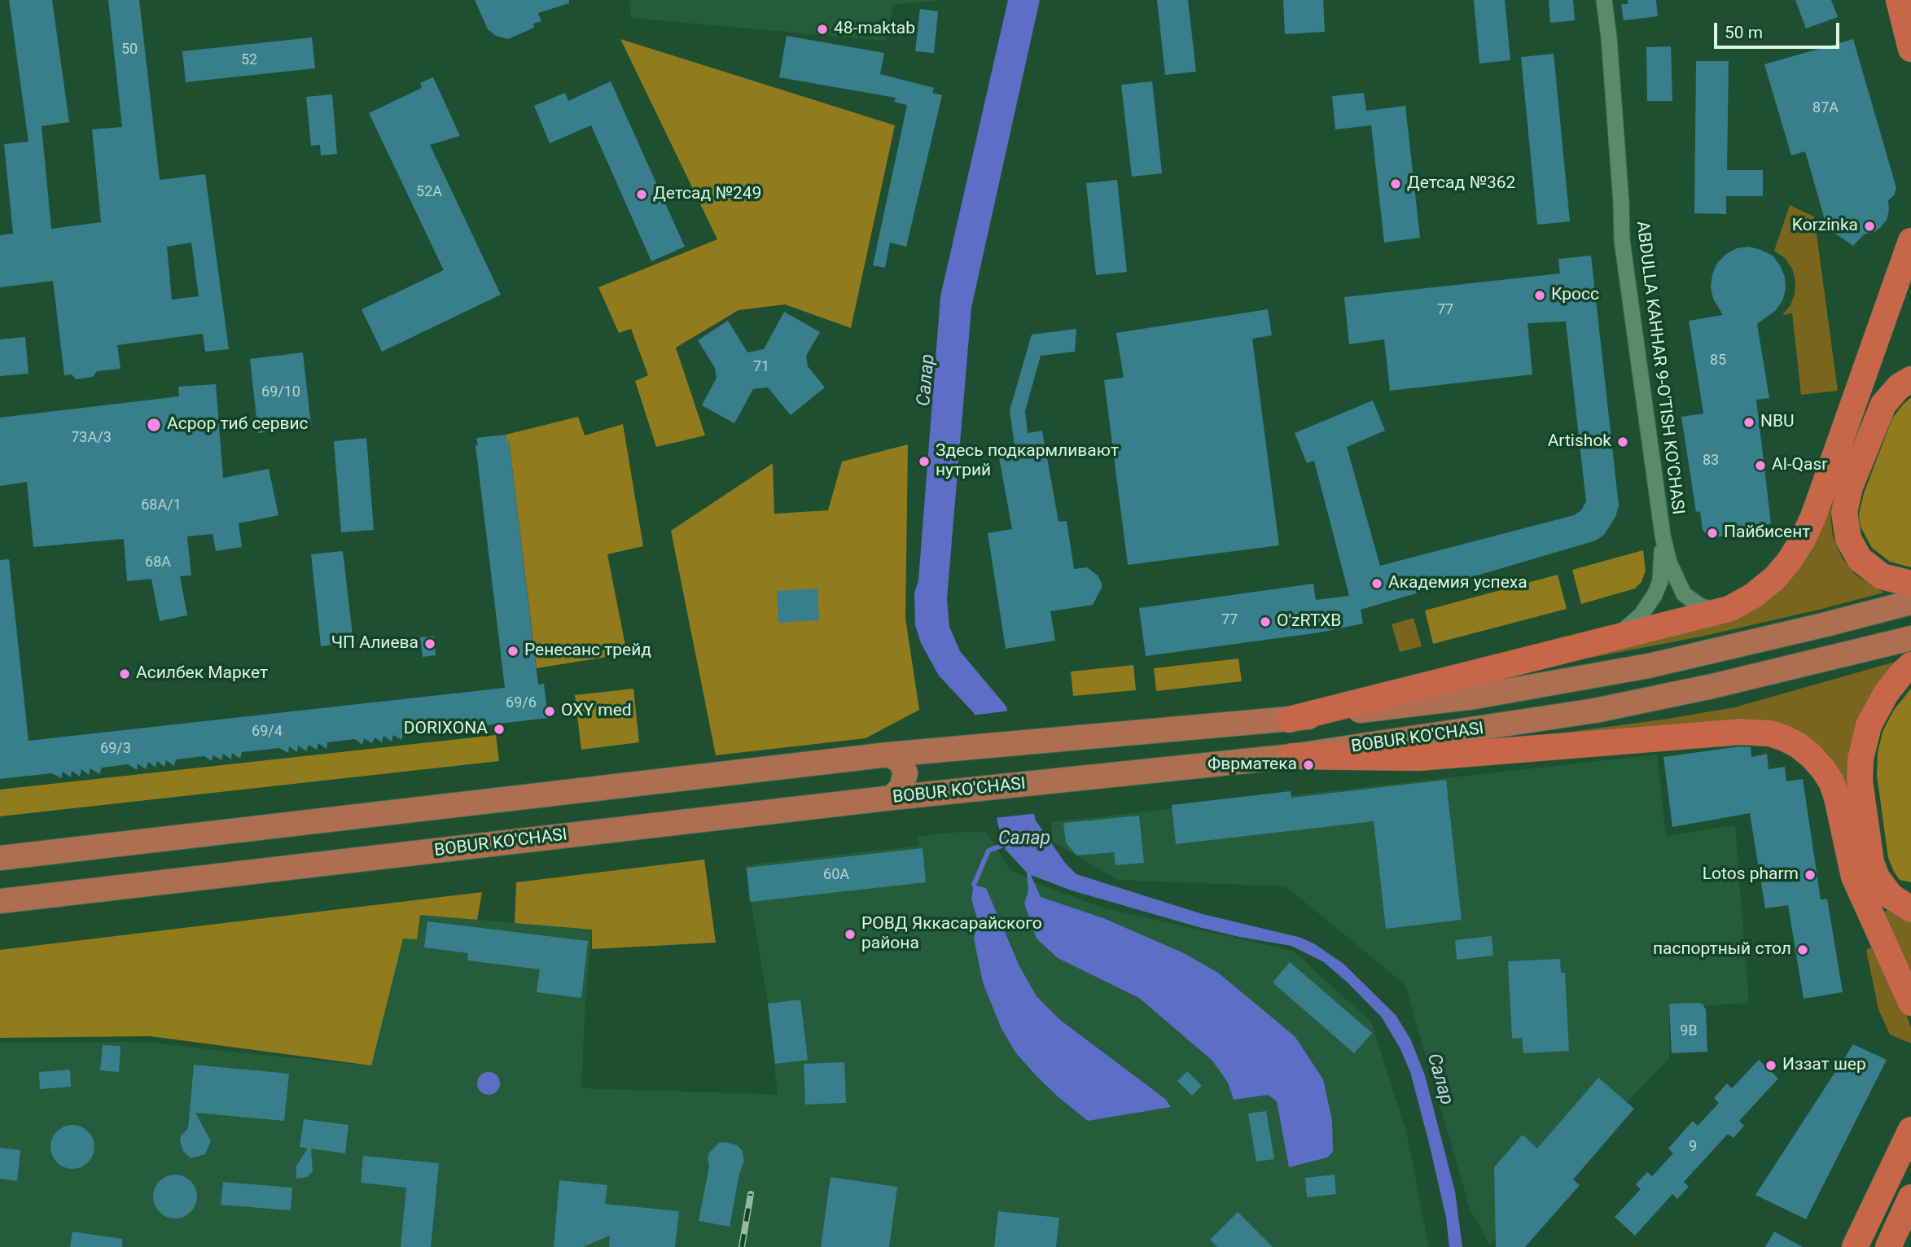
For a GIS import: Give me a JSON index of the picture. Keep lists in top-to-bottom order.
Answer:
{
  "streets": {
    "main road": ["BOBUR KO'CHASI"],
    "street": ["ABDULLA KAHHAR 9-O'TISH KO'CHASI"]
  },
  "water": ["Салар"],
  "places": [
    "48-maktab",
    "Детсад №362",
    "Детсад №249",
    "Korzinka",
    "Кросс",
    "NBU",
    "Асрор тиб сервис",
    "Artishok",
    "Здесь подкармливают нутрий",
    "Al-Qasr",
    "Пайбисент",
    "Академия успеха",
    "O'zRTXB",
    "ЧП Алиева",
    "Ренесанс трейд",
    "Асилбек Маркет",
    "OXY med",
    "DORIXONA",
    "Фврматека",
    "Lotos pharm",
    "РОВД Яккасарайского района",
    "паспортный стол",
    "Иззат шер"
  ],
  "house_numbers": [
    "50",
    "52",
    "87A",
    "52A",
    "77",
    "85",
    "71",
    "69/10",
    "73A/3",
    "83",
    "68A/1",
    "68A",
    "77",
    "69/6",
    "69/4",
    "69/3",
    "60A",
    "9В",
    "9"
  ],
  "scale_bar": "50 m"
}
